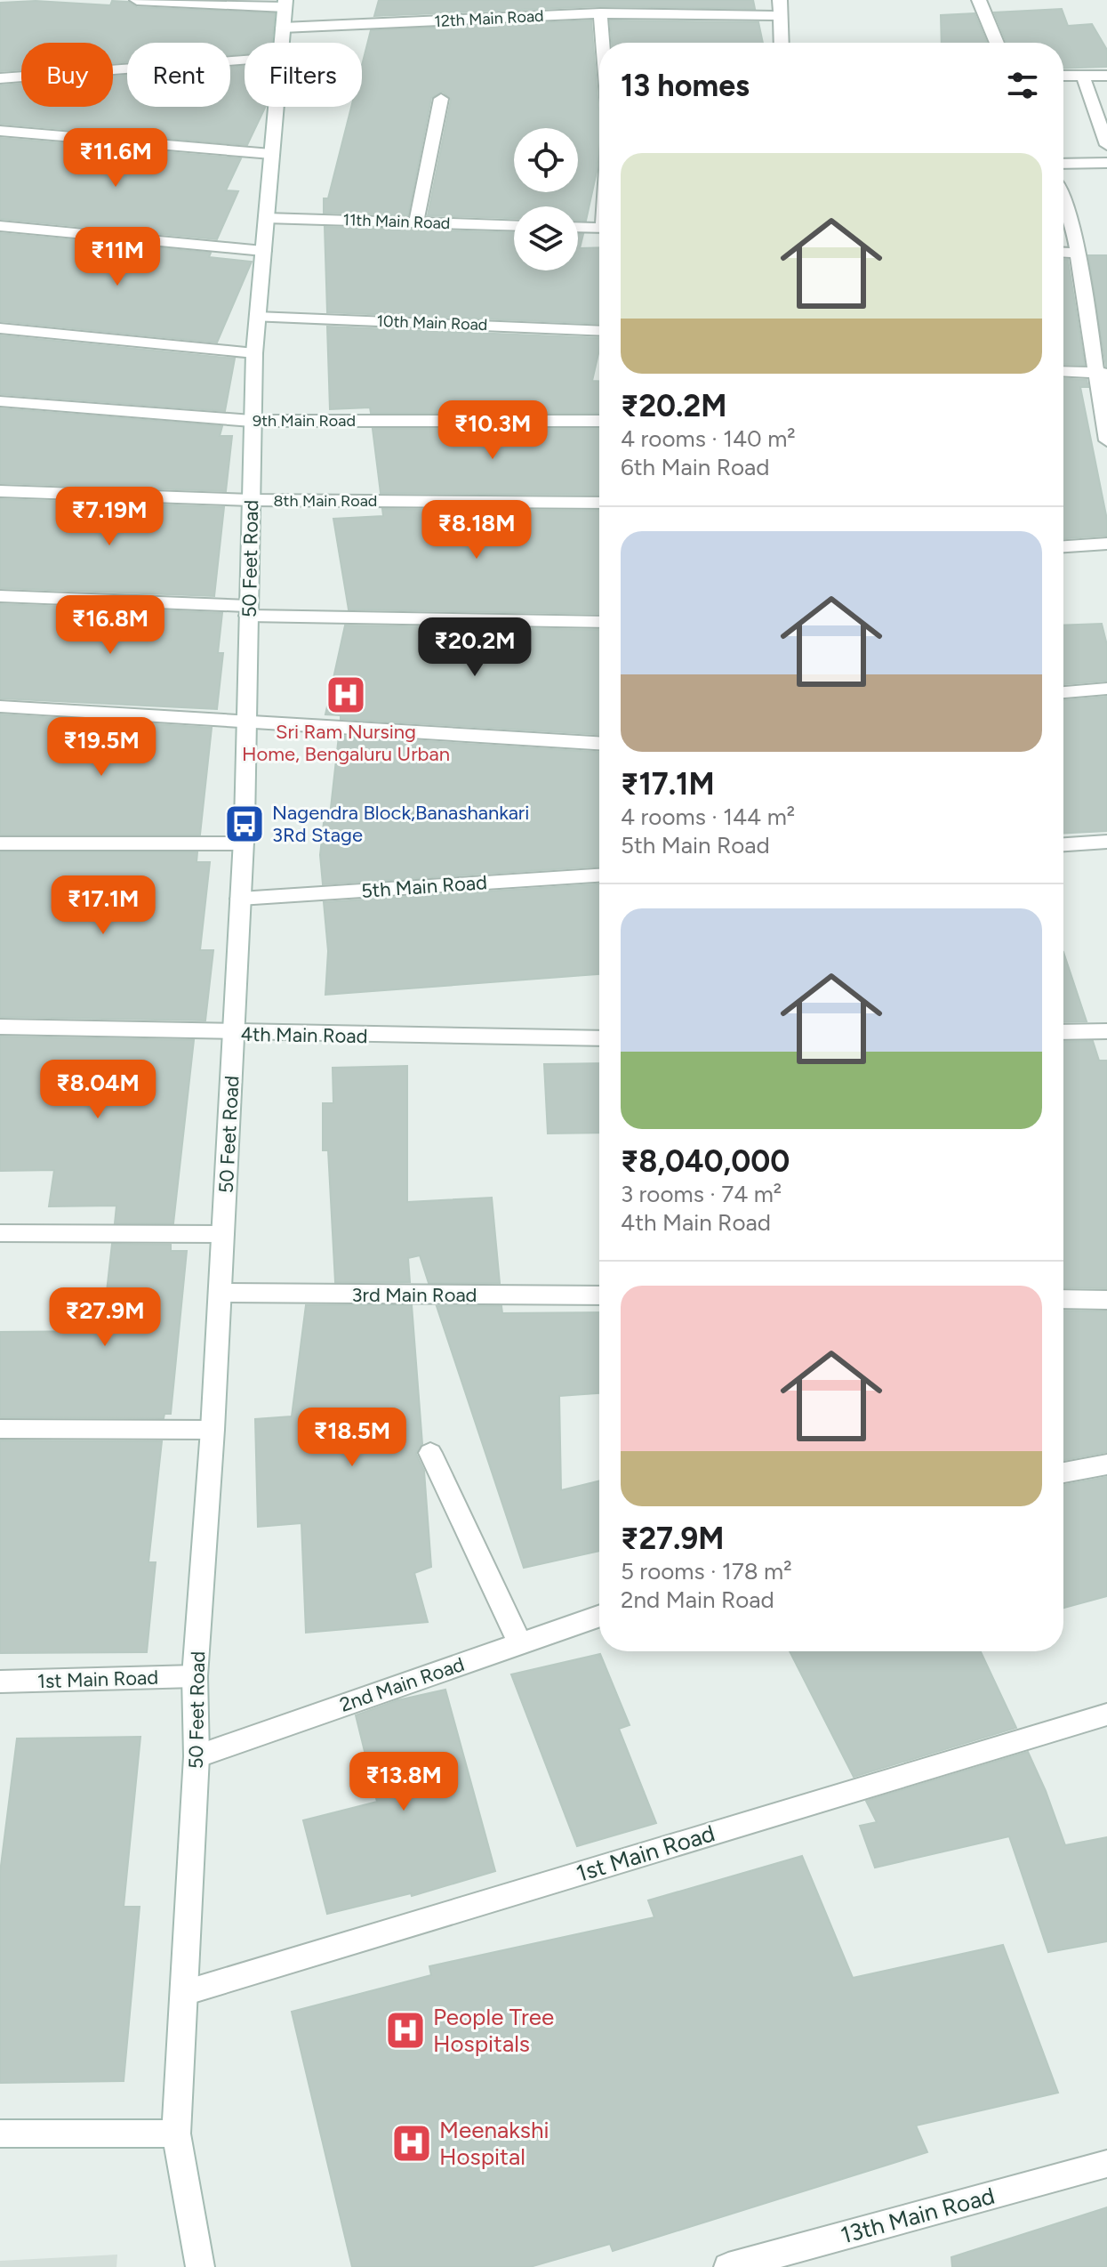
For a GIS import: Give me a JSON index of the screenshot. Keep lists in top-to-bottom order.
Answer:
{
  "streets": {
    "street": [
      "12th Main Road",
      "11th Main Road",
      "10th Main Road",
      "9th Main Road",
      "8th Main Road",
      "50 Feet Road",
      "5th Main Road",
      "4th Main Road",
      "3rd Main Road",
      "1st Main Road",
      "2nd Main Road",
      "13th Main Road"
    ]
  },
  "crossings": [
    ["12th Main Road", "50 Feet Road"],
    ["11th Main Road", "50 Feet Road"],
    ["10th Main Road", "50 Feet Road"],
    ["9th Main Road", "50 Feet Road"],
    ["8th Main Road", "50 Feet Road"],
    ["50 Feet Road", "5th Main Road"],
    ["50 Feet Road", "4th Main Road"],
    ["50 Feet Road", "3rd Main Road"],
    ["50 Feet Road", "1st Main Road"],
    ["50 Feet Road", "2nd Main Road"]
  ],
  "places": {
    "hospital": ["Sri Ram Nursing Home, Bengaluru Urban", "People Tree Hospitals", "Meenakshi Hospital"],
    "bus stop": ["Nagendra Block,Banashankari 3Rd Stage"]
  },
  "page": {
    "chip": ["Buy", "Rent", "Filters"],
    "heading": "13 homes",
    "price": [
      "₹11.6M",
      "₹11M",
      "₹10.3M",
      "₹7.19M",
      "₹8.18M",
      "₹16.8M",
      "₹20.2M",
      "₹19.5M",
      "₹17.1M",
      "₹8.04M",
      "₹27.9M",
      "₹18.5M",
      "₹13.8M"
    ],
    "list": [
      {
        "name": "₹20.2M",
        "note": "4 rooms · 140 m² · 6th Main Road"
      },
      {
        "name": "₹17.1M",
        "note": "4 rooms · 144 m² · 5th Main Road"
      },
      {
        "name": "₹8,040,000",
        "note": "3 rooms · 74 m² · 4th Main Road"
      },
      {
        "name": "₹27.9M",
        "note": "5 rooms · 178 m² · 2nd Main Road"
      }
    ]
  }
}
